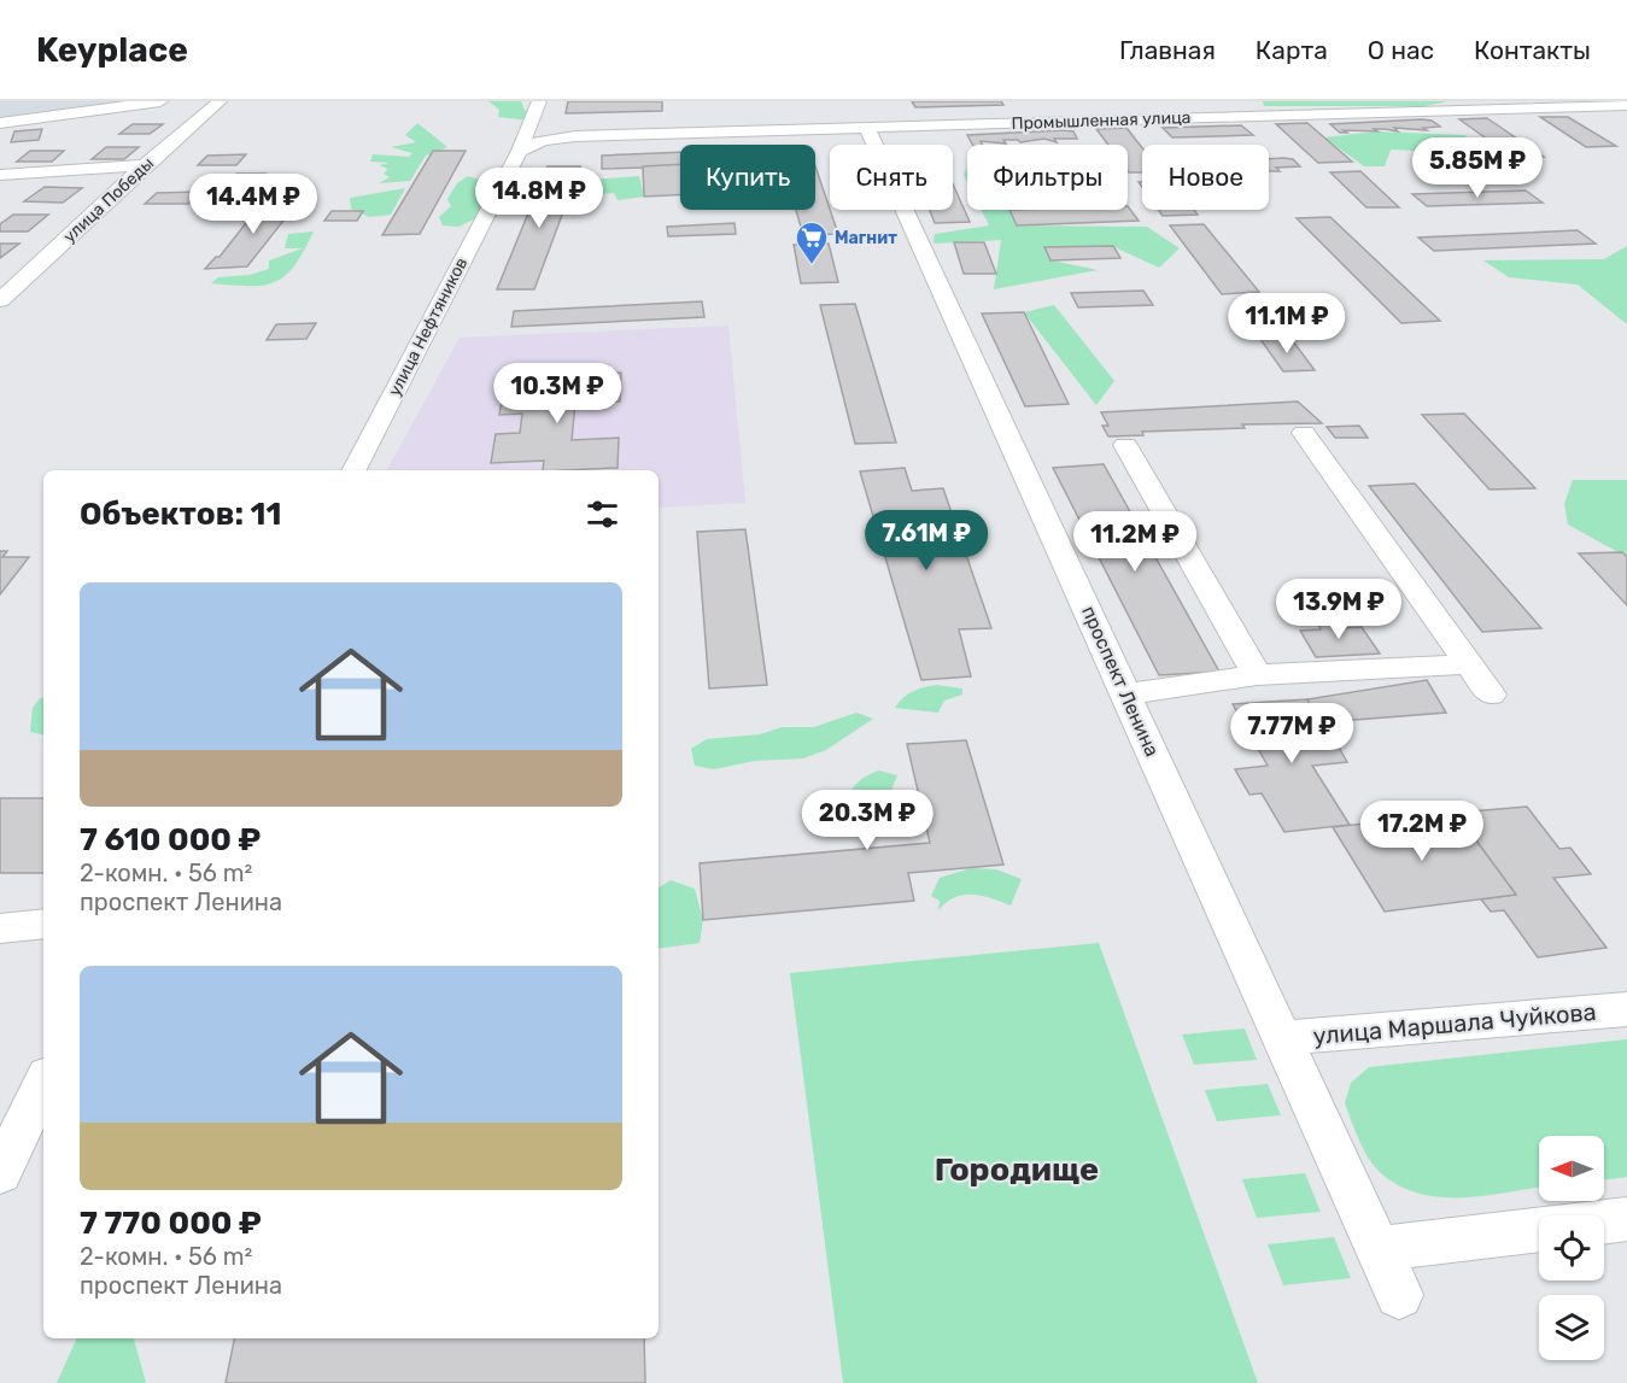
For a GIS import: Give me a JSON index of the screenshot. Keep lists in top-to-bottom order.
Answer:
{
  "streets": {
    "street": [
      "Промышленная улица",
      "улица Победы",
      "улица Нефтяников",
      "проспект Ленина",
      "улица Маршала Чуйкова"
    ]
  },
  "crossings": [
    ["Промышленная улица", "улица Нефтяников"],
    ["Промышленная улица", "проспект Ленина"],
    ["проспект Ленина", "улица Маршала Чуйкова"]
  ],
  "districts": ["Городище"],
  "places": {
    "supermarket": ["Магнит"]
  },
  "north": "left",
  "page": {
    "header": "Keyplace",
    "nav": [
      "Главная",
      "Карта",
      "О нас",
      "Контакты"
    ],
    "price": [
      "5.85M ₽",
      "14.8M ₽",
      "14.4M ₽",
      "11.1M ₽",
      "10.3M ₽",
      "7.61M ₽",
      "11.2M ₽",
      "13.9M ₽",
      "7.77M ₽",
      "20.3M ₽",
      "17.2M ₽"
    ],
    "chip": [
      "Купить",
      "Снять",
      "Фильтры",
      "Новое"
    ],
    "heading": "Объектов: 11",
    "list": [
      {
        "name": "7 610 000 ₽",
        "note": "2-комн. · 56 m² · проспект Ленина"
      },
      {
        "name": "7 770 000 ₽",
        "note": "2-комн. · 56 m² · проспект Ленина"
      }
    ]
  }
}
